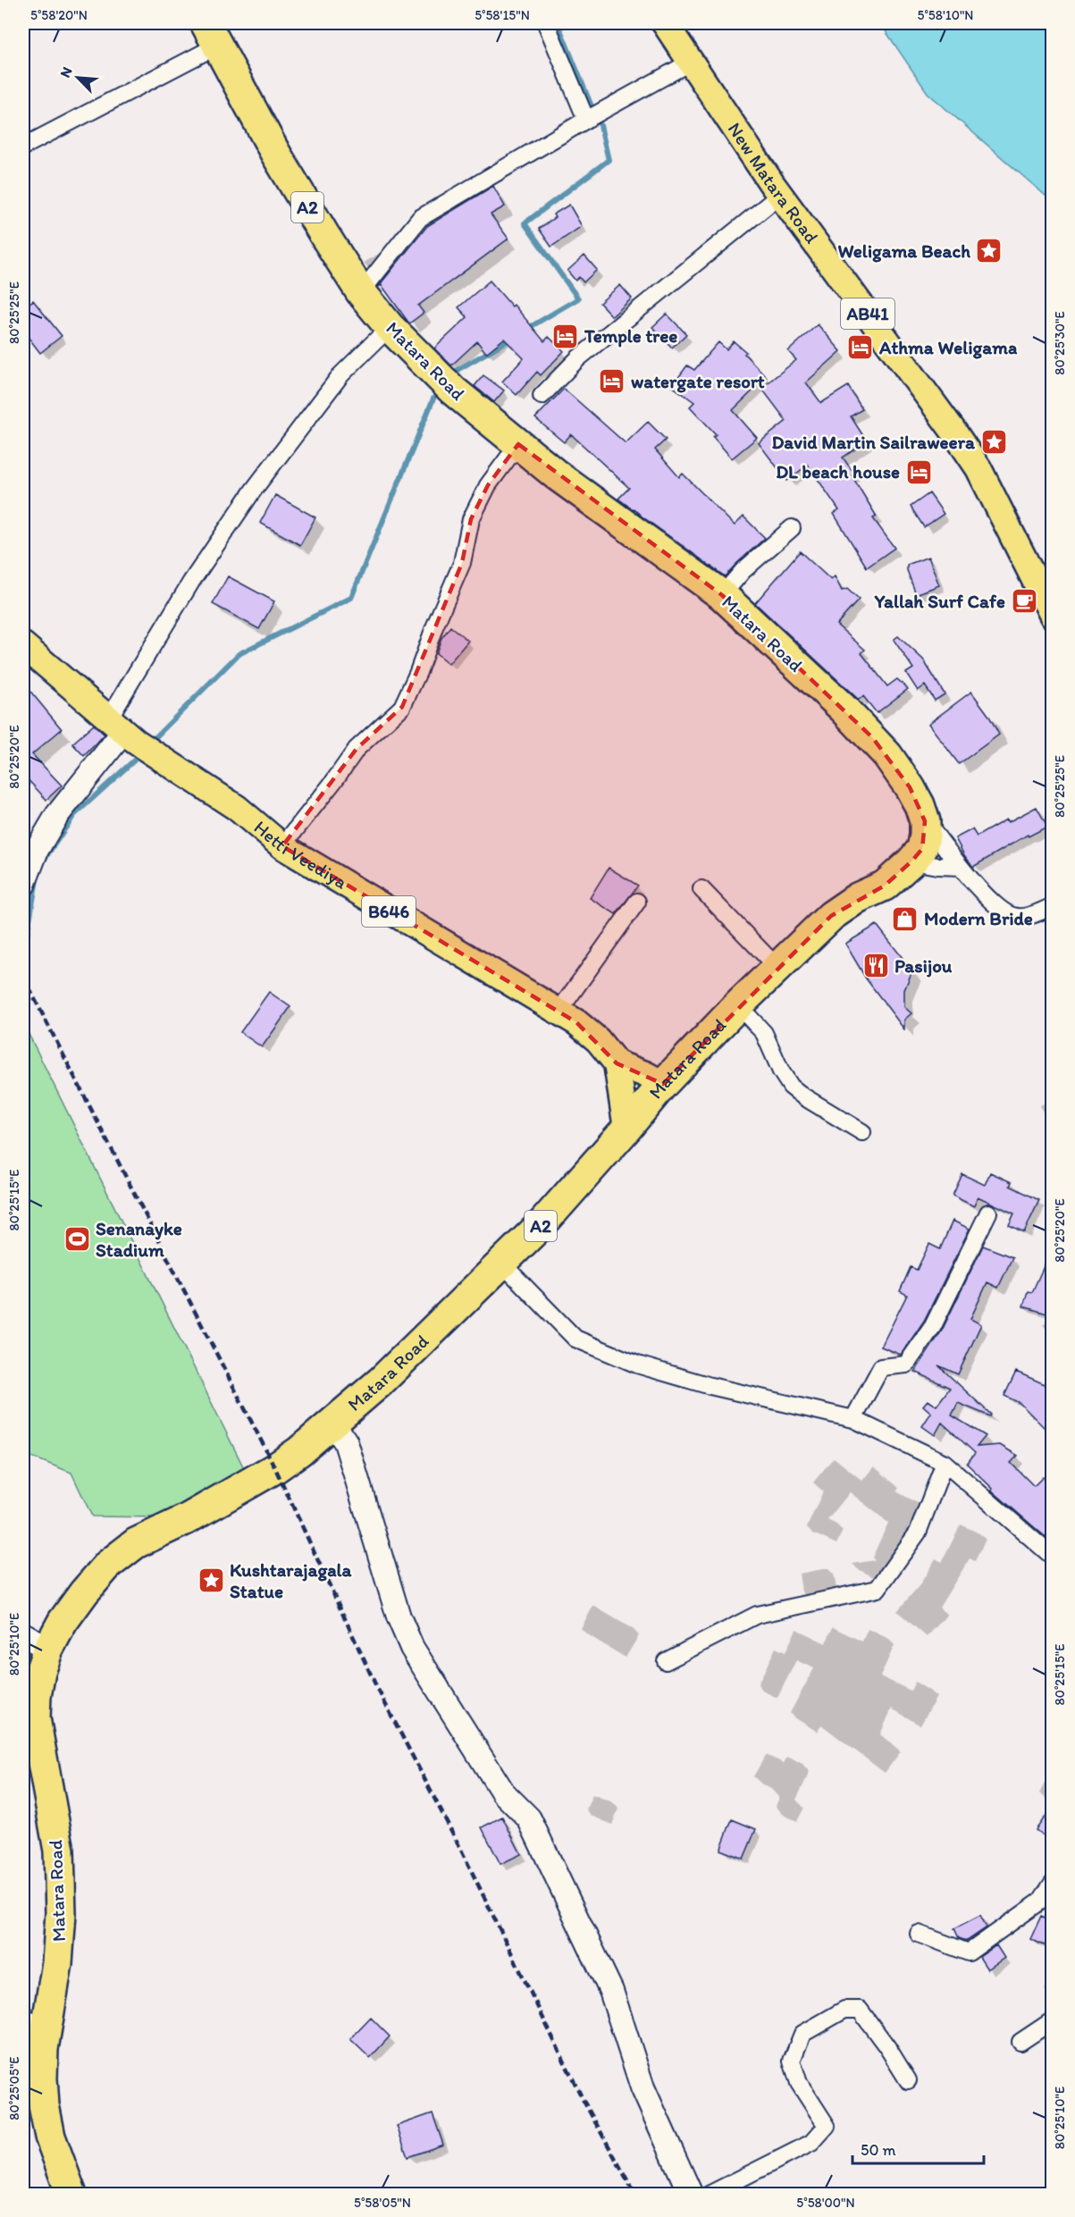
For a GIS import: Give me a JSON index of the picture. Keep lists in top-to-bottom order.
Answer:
{
  "streets": {
    "highway": ["A2", "Matara Road"],
    "main road": [
      "New Matara Road",
      "AB41",
      "Hetti Veediya",
      "B646"
    ]
  },
  "places": {
    "place": ["Weligama Beach", "David Martin Sailraweera", "Kushtarajagala Statue"],
    "hotel": [
      "Temple tree",
      "Athma Weligama",
      "watergate resort",
      "DL beach house"
    ],
    "cafe": ["Yallah Surf Cafe"],
    "shop": ["Modern Bride"],
    "restaurant": ["Pasijou"],
    "sports": ["Senanayke Stadium"]
  },
  "scale_bar": "50 m",
  "north": "top left",
  "coordinates": [
    "5°58'20\"N",
    "5°58'15\"N",
    "5°58'10\"N",
    "80°25'25\"E",
    "80°25'30\"E",
    "80°25'20\"E",
    "80°25'15\"E",
    "80°25'10\"E",
    "80°25'05\"E",
    "5°58'05\"N",
    "5°58'00\"N"
  ]
}
